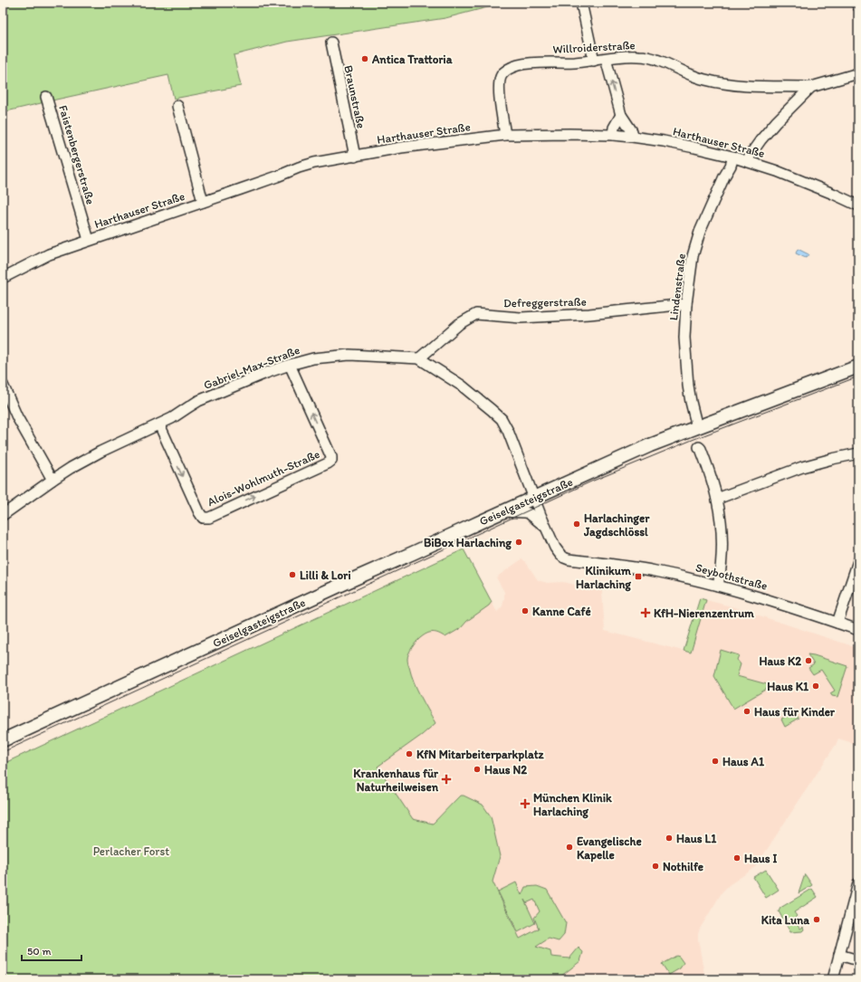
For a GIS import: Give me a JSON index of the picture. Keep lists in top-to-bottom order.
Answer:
{
  "streets": {
    "main road": ["Geiselgasteigstraße"],
    "street": [
      "Willroiderstraße",
      "Braunstraße",
      "Harthauser Straße",
      "Faistenbergerstraße",
      "Lindenstraße",
      "Defreggerstraße",
      "Gabriel-Max-Straße",
      "Alois-Wohlmuth-Straße",
      "Seybothstraße"
    ]
  },
  "crossings": [
    ["Willroiderstraße", "Harthauser Straße"],
    ["Braunstraße", "Harthauser Straße"],
    ["Harthauser Straße", "Faistenbergerstraße"],
    ["Harthauser Straße", "Lindenstraße"],
    ["Lindenstraße", "Defreggerstraße"],
    ["Lindenstraße", "Geiselgasteigstraße"],
    ["Defreggerstraße", "Gabriel-Max-Straße"],
    ["Gabriel-Max-Straße", "Alois-Wohlmuth-Straße"],
    ["Gabriel-Max-Straße", "Geiselgasteigstraße"],
    ["Gabriel-Max-Straße", "Seybothstraße"]
  ],
  "parks": ["Perlacher Forst"],
  "places": {
    "other": [
      "Antica Trattoria",
      "Harlachinger Jagdschlössl",
      "BiBox Harlaching",
      "Lilli & Lori",
      "Kanne Café",
      "Haus K2",
      "Haus K1",
      "Haus für Kinder",
      "KfN Mitarbeiterparkplatz",
      "Haus A1",
      "Haus N2",
      "Haus L1",
      "Evangelische Kapelle",
      "Haus I",
      "Nothilfe",
      "Kita Luna"
    ],
    "transit": ["Klinikum Harlaching"],
    "health": ["KfH-Nierenzentrum", "Krankenhaus für Naturheilweisen", "München Klinik Harlaching"]
  },
  "scale_bar": "50 m"
}
